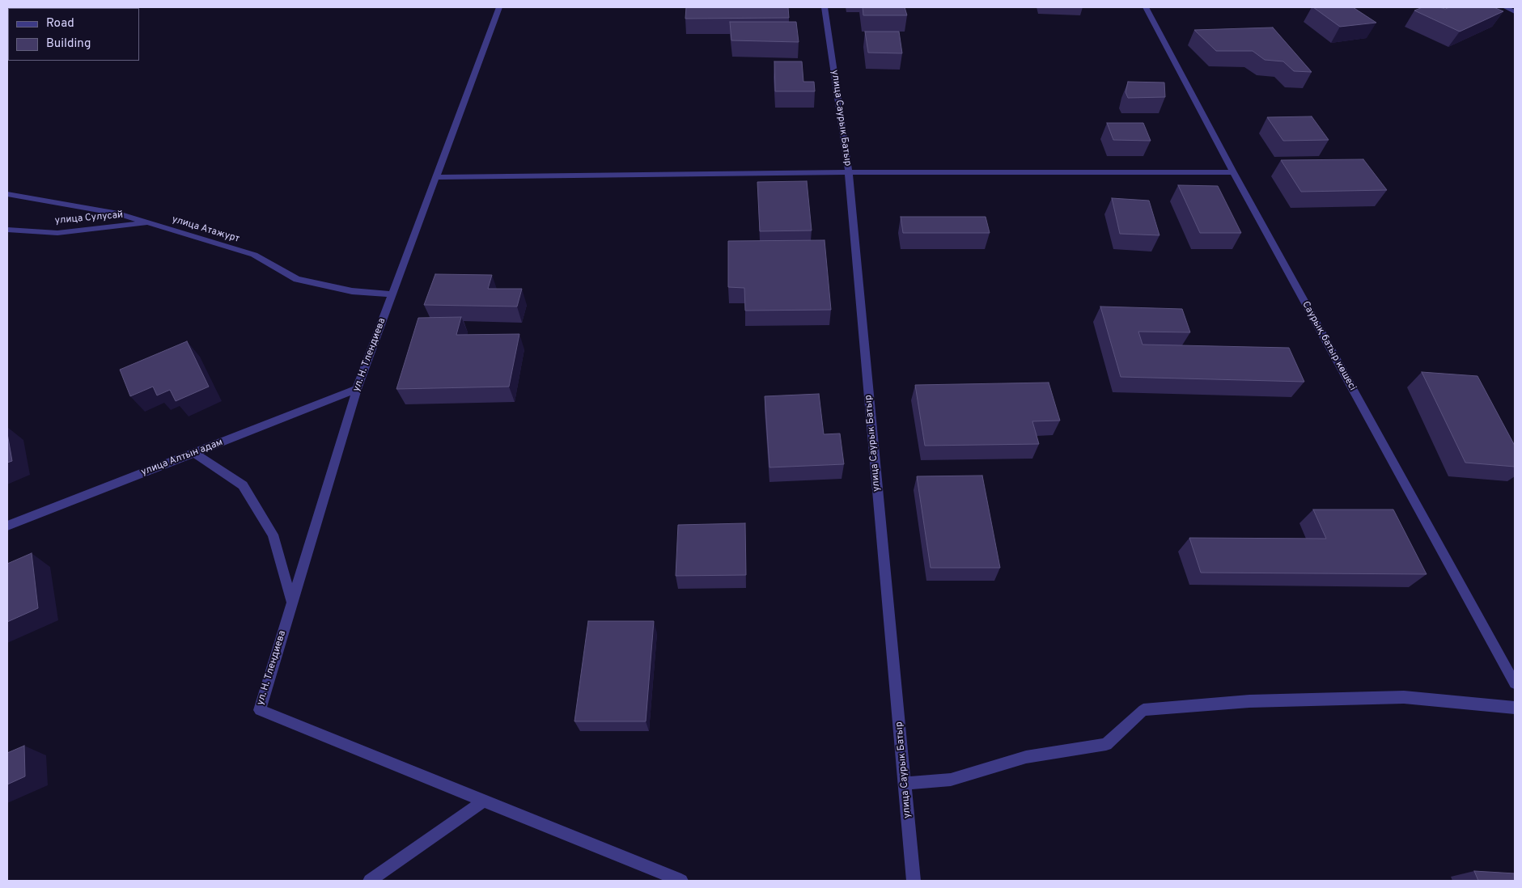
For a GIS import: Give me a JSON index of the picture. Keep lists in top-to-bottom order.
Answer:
{
  "streets": {
    "street": [
      "улица Саурык Батыр",
      "улица Сулусай",
      "улица Атажурт",
      "Саурық батыр көшесі",
      "ул. Н. Тлендиева",
      "улица Алтын адам"
    ]
  },
  "crossings": [
    ["улица Сулусай", "улица Атажурт"],
    ["улица Атажурт", "ул. Н. Тлендиева"],
    ["ул. Н. Тлендиева", "улица Алтын адам"]
  ],
  "legend": ["Road", "Building"]
}
